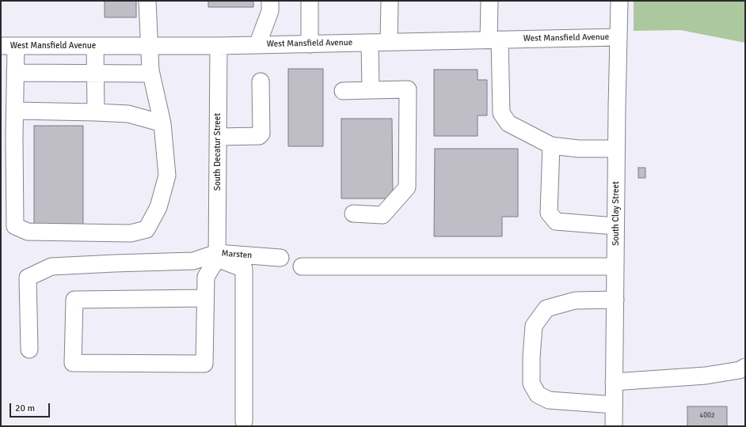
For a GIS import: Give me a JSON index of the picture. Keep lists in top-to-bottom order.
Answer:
{
  "streets": {
    "street": [
      "West Mansfield Avenue",
      "South Decatur Street",
      "South Clay Street",
      "Marsten"
    ]
  },
  "crossings": [
    ["West Mansfield Avenue", "South Decatur Street"],
    ["West Mansfield Avenue", "South Clay Street"],
    ["South Decatur Street", "Marsten"]
  ],
  "house_numbers": ["4002"],
  "scale_bar": "20 m"
}
